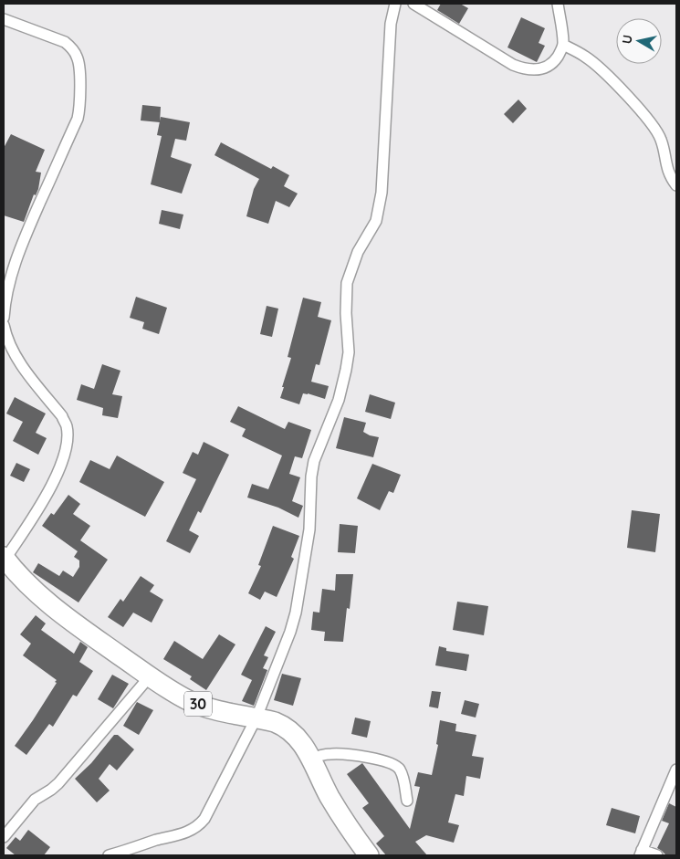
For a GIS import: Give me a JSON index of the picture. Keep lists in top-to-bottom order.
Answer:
{
  "streets": {
    "highway": ["30"]
  },
  "north": "left"
}
